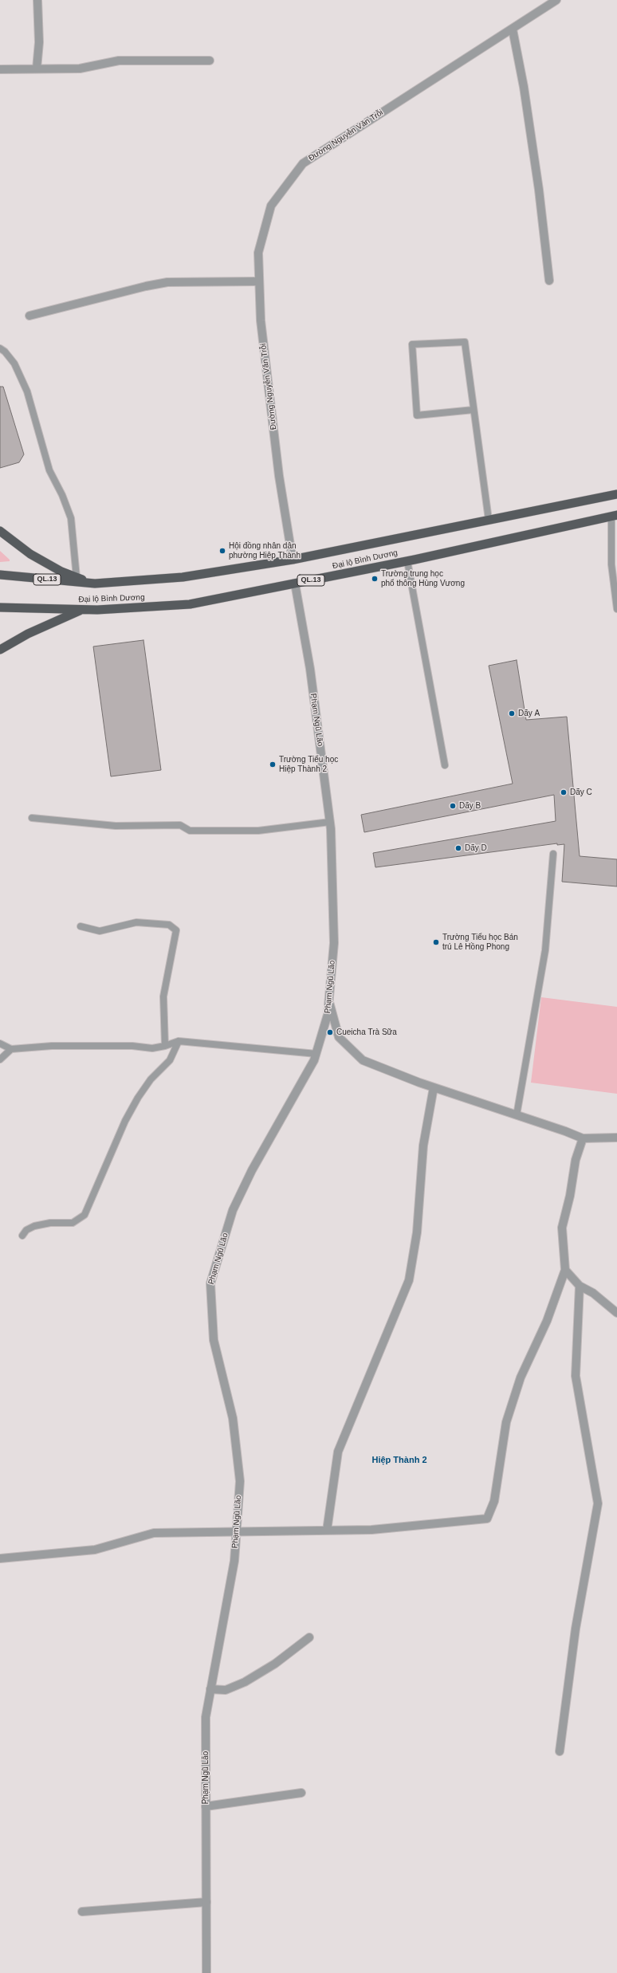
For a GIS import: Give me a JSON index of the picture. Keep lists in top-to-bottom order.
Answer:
{
  "streets": {
    "highway": ["Đại lộ Bình Dương", "QL.13"],
    "street": ["Đường Nguyễn Văn Trỗi", "Phạm Ngũ Lão"]
  },
  "crossings": [
    ["Đường Nguyễn Văn Trỗi", "Đại lộ Bình Dương"],
    ["Đại lộ Bình Dương", "Phạm Ngũ Lão"]
  ],
  "districts": ["Hiệp Thành 2"],
  "places": [
    "Hội đồng nhân dân phường Hiệp Thành",
    "Trường trung học phổ thông Hùng Vương",
    "Dãy A",
    "Trường Tiểu học Hiệp Thành 2",
    "Dãy C",
    "Dãy B",
    "Dãy D",
    "Trường Tiểu học Bán trú Lê Hồng Phong",
    "Cueicha Trà Sữa"
  ]
}
